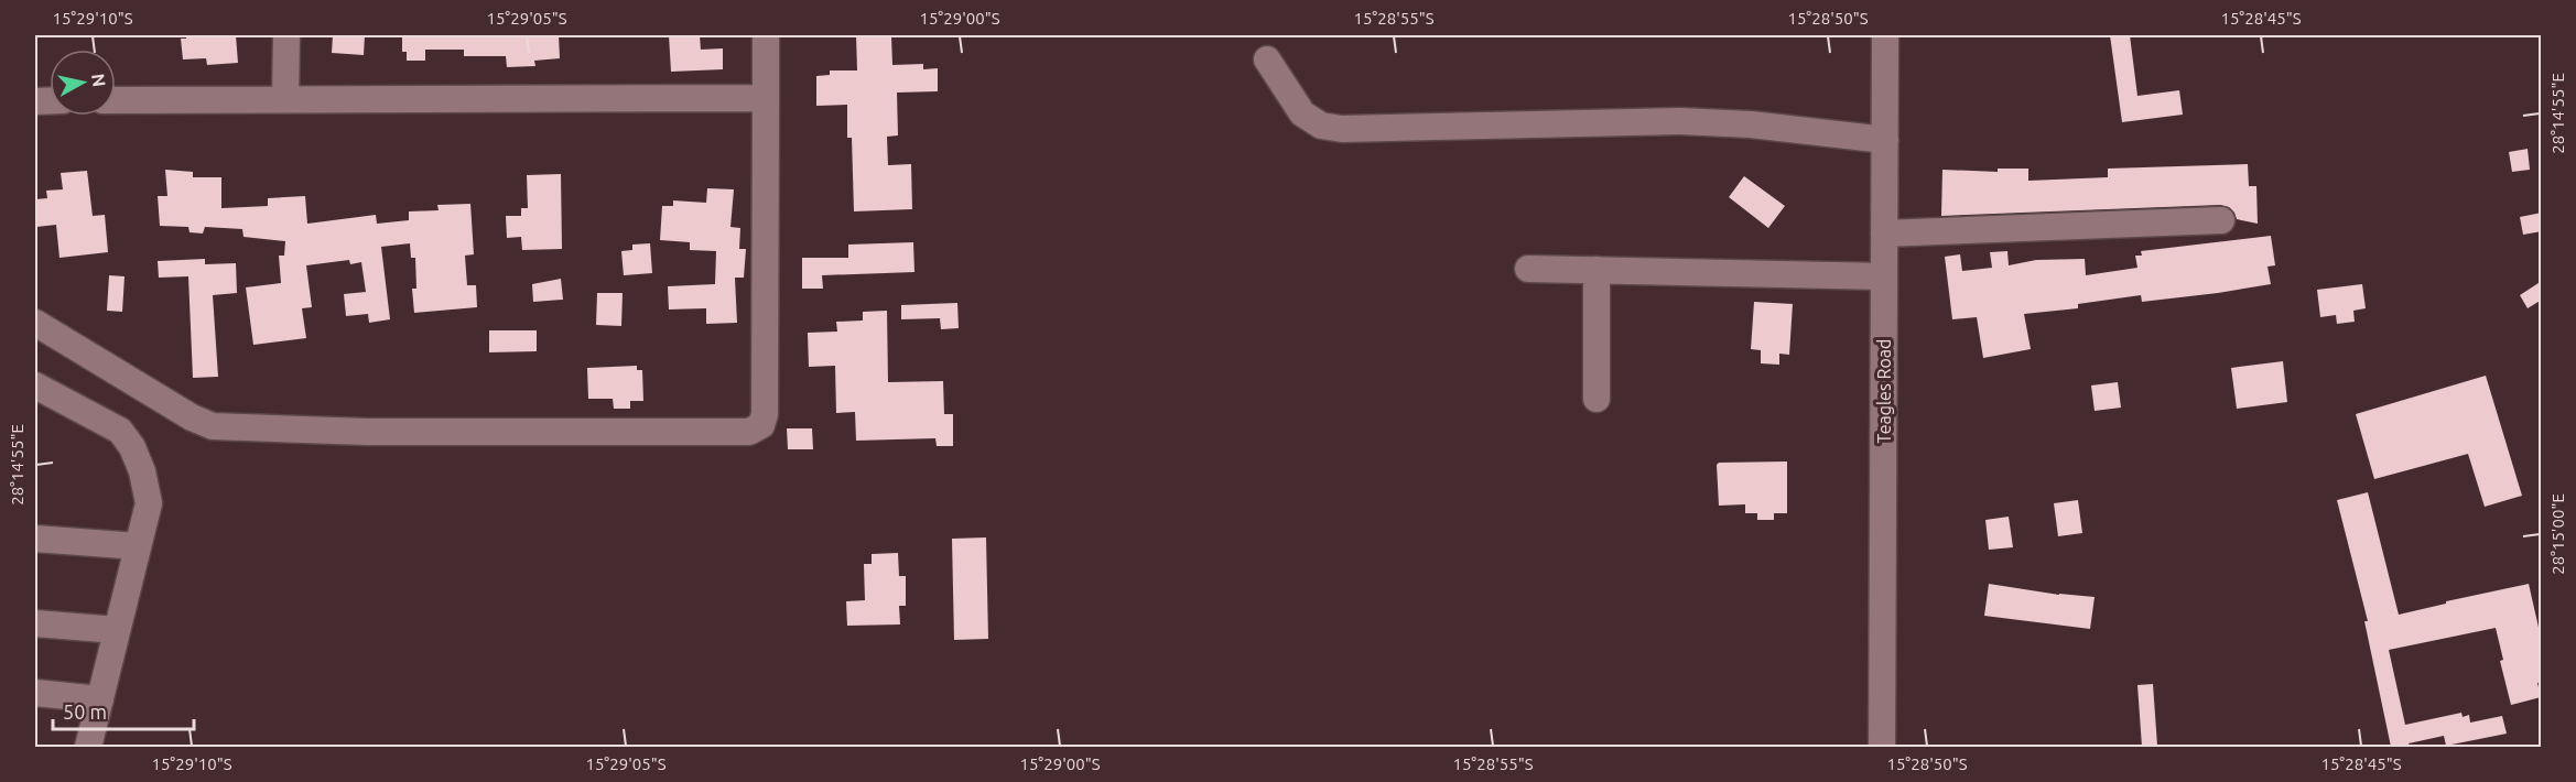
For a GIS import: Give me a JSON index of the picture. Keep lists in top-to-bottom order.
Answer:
{
  "streets": {
    "street": ["Teagles Road"]
  },
  "scale_bar": "50 m",
  "north": "right",
  "coordinates": [
    "15°29'10\"S",
    "15°29'05\"S",
    "15°29'00\"S",
    "15°28'55\"S",
    "15°28'50\"S",
    "15°28'45\"S",
    "28°14'55\"E",
    "28°15'00\"E"
  ]
}
